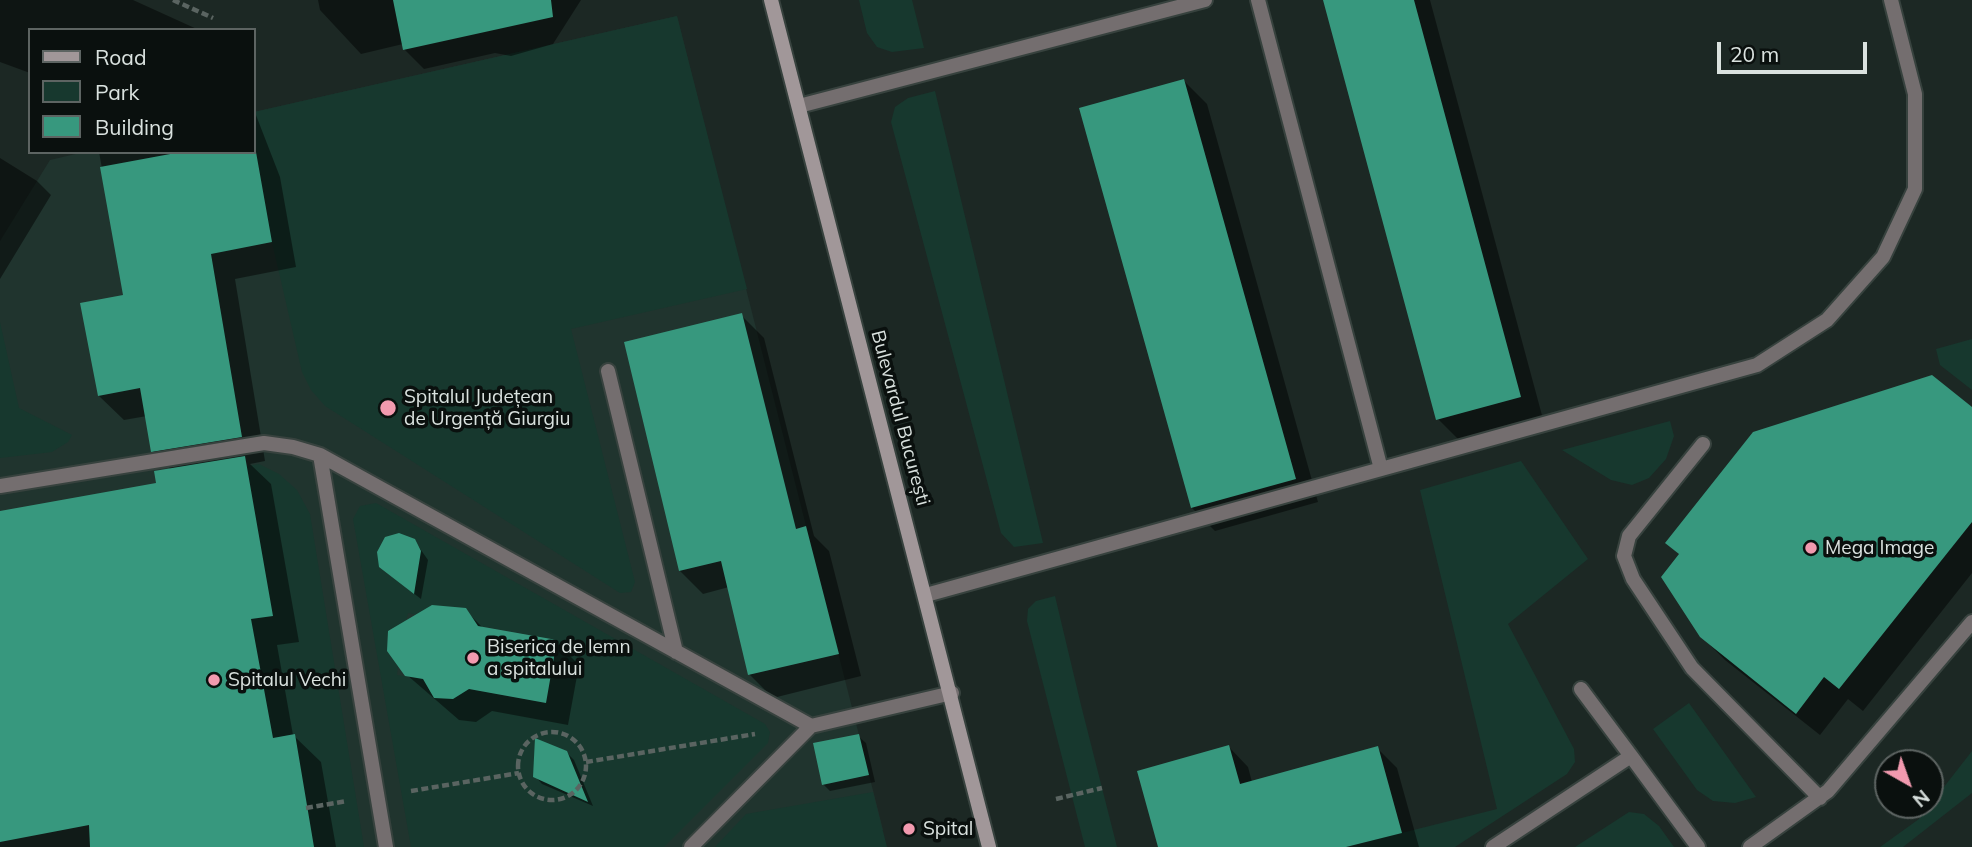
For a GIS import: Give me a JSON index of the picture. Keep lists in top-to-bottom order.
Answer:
{
  "streets": {
    "main road": ["Bulevardul București"]
  },
  "places": [
    "Spitalul Județean de Urgență Giurgiu",
    "Mega Image",
    "Biserica de lemn a spitalului",
    "Spitalul Vechi",
    "Spital"
  ],
  "legend": ["Road", "Park", "Building"],
  "scale_bar": "20 m",
  "north": "bottom right"
}
